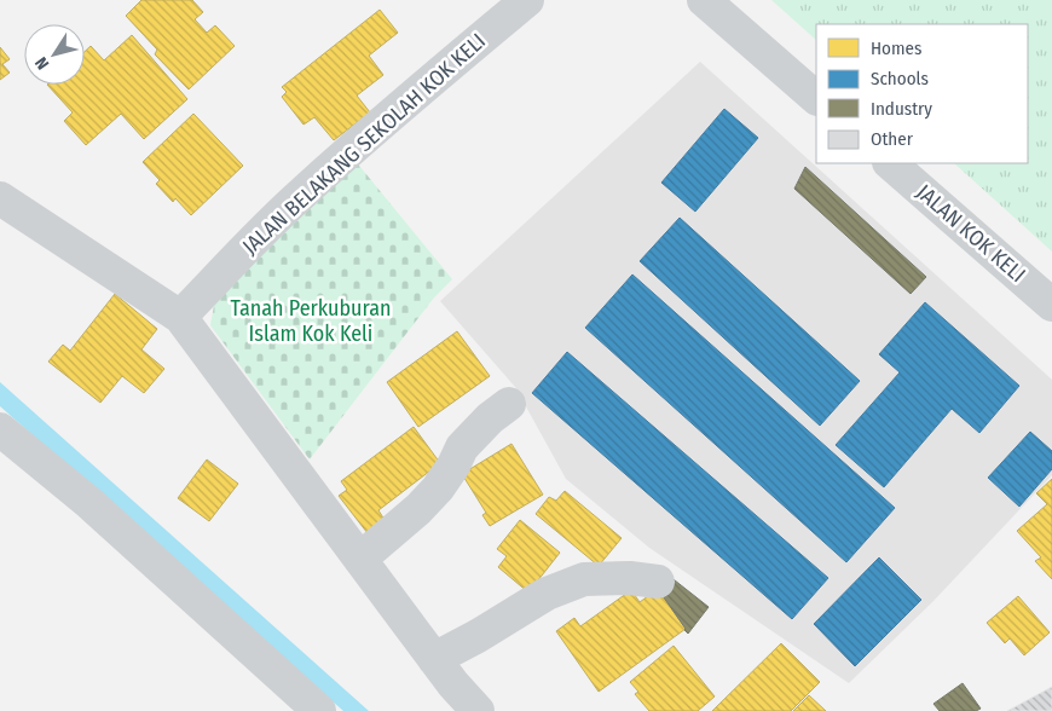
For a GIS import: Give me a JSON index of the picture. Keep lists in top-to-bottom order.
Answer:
{
  "streets": {
    "street": ["JALAN BELAKANG SEKOLAH KOK KELI", "JALAN KOK KELI"]
  },
  "parks": ["Tanah Perkuburan Islam Kok Keli"],
  "legend": [
    "Homes",
    "Schools",
    "Industry",
    "Other"
  ],
  "north": "bottom left"
}
